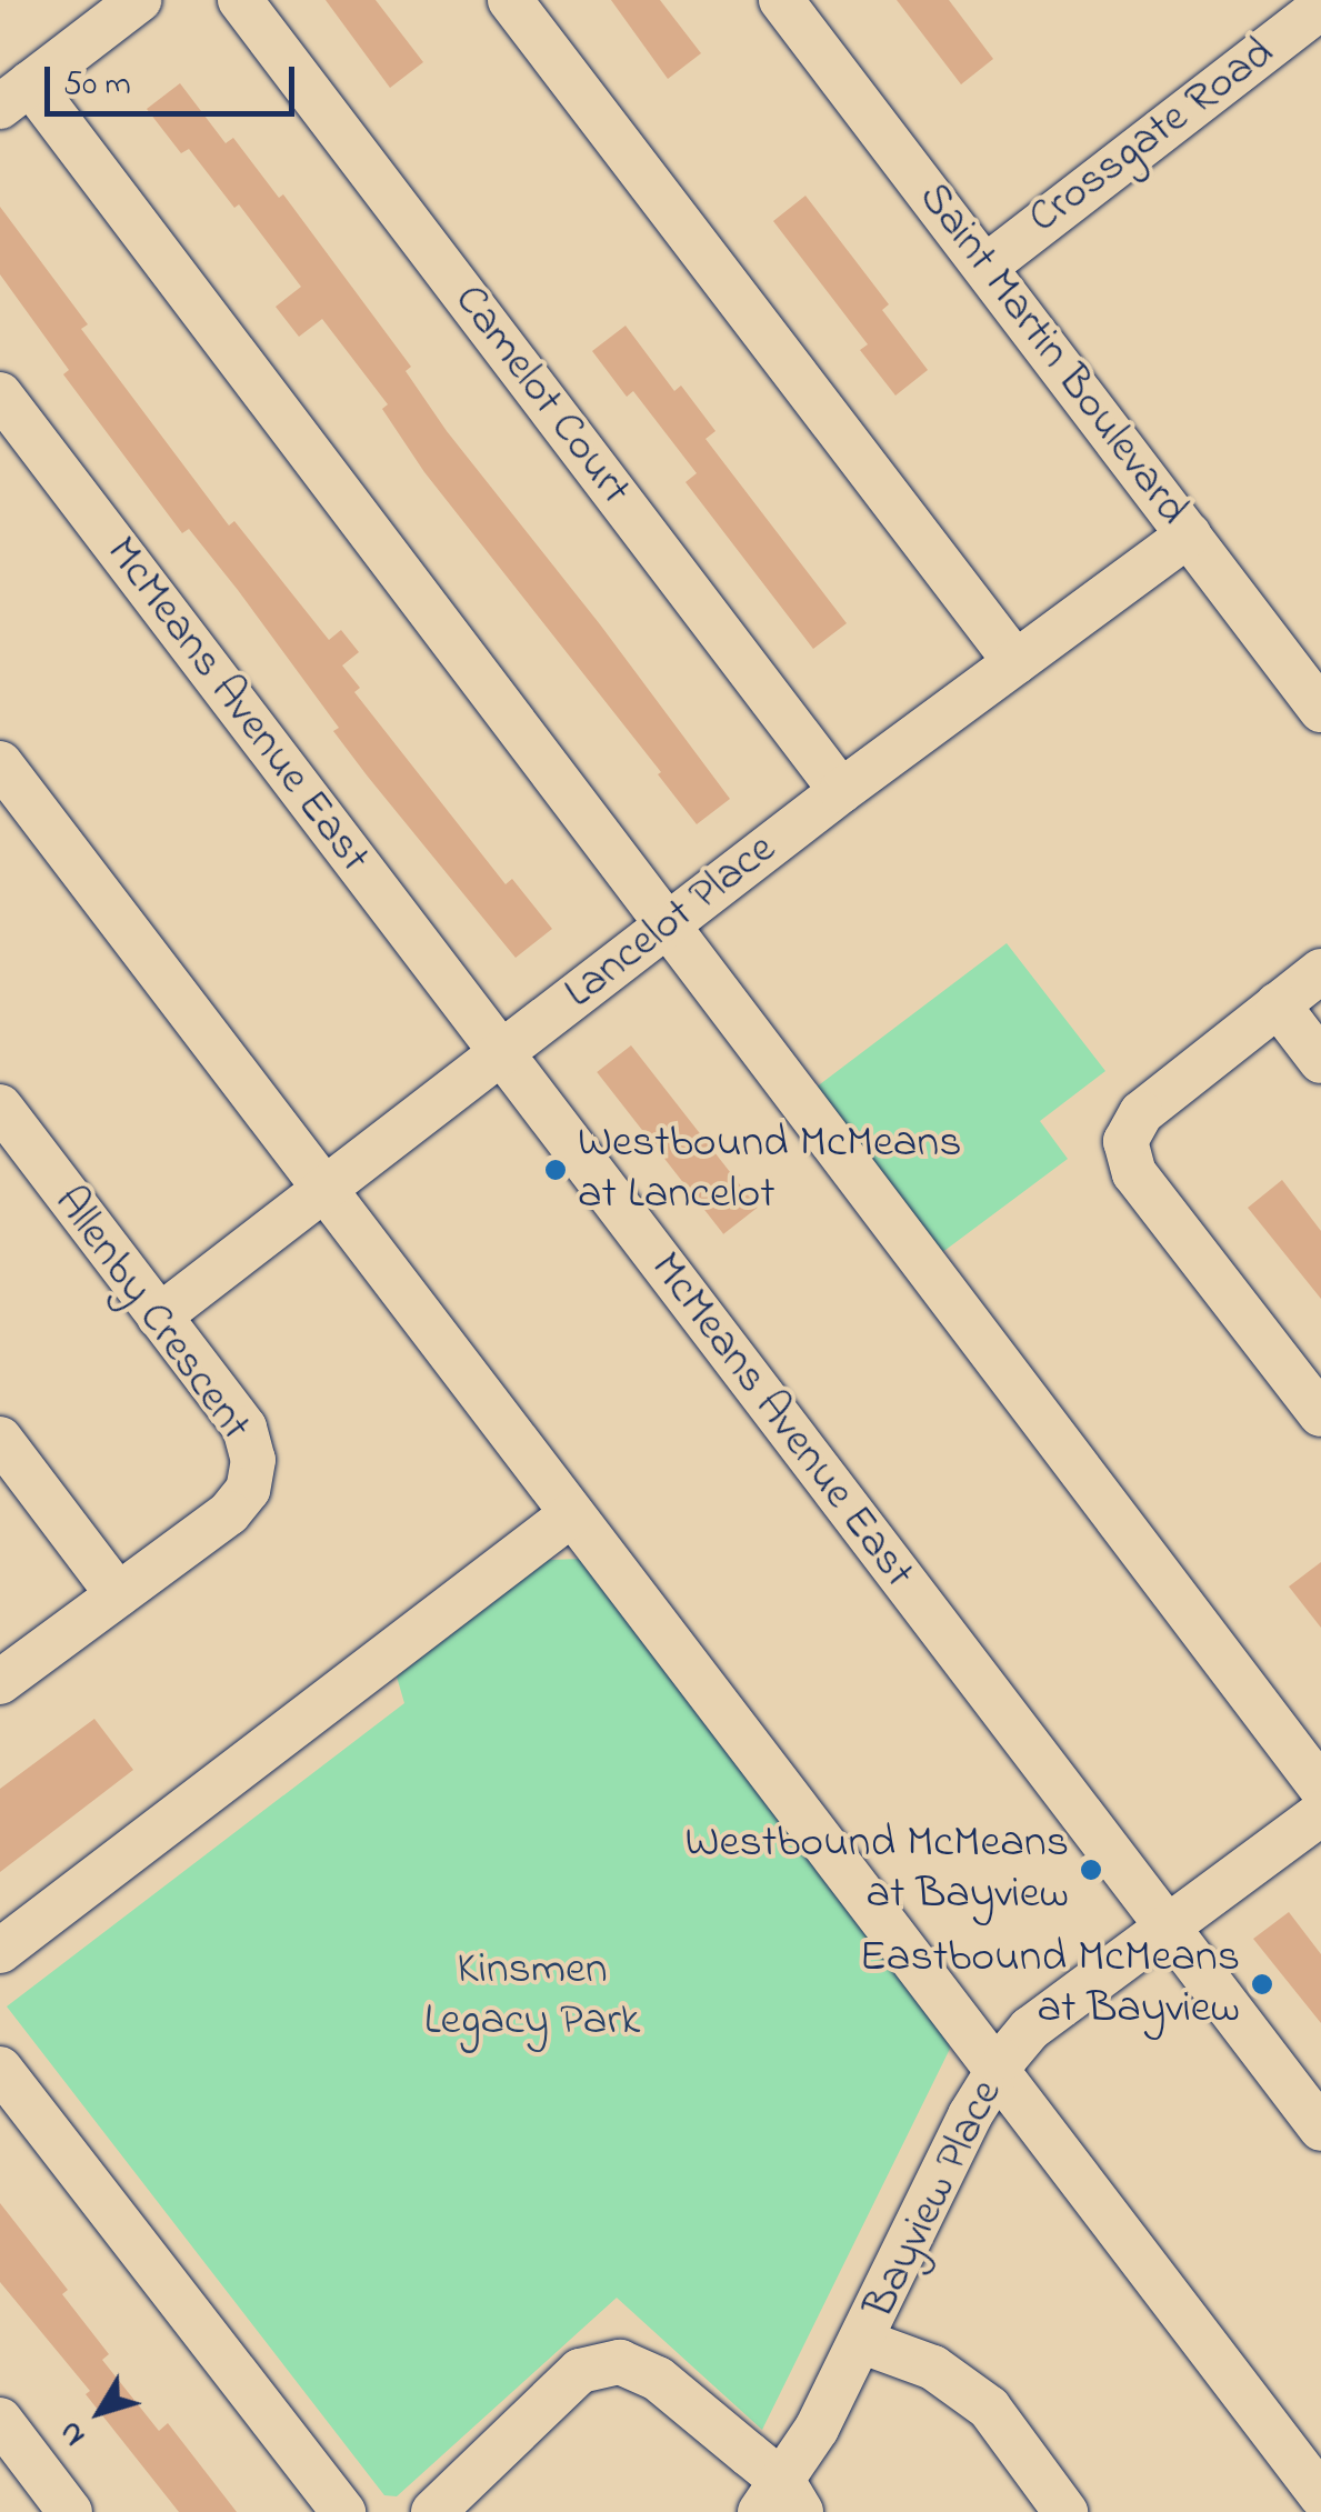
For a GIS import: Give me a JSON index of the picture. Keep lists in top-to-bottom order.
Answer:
{
  "streets": {
    "street": [
      "Crossgate Road",
      "Saint Martin Boulevard",
      "Camelot Court",
      "McMeans Avenue East",
      "Lancelot Place",
      "Allenby Crescent",
      "Bayview Place"
    ]
  },
  "crossings": [
    ["Crossgate Road", "Saint Martin Boulevard"],
    ["Saint Martin Boulevard", "Lancelot Place"],
    ["Camelot Court", "Lancelot Place"],
    ["McMeans Avenue East", "Lancelot Place"],
    ["McMeans Avenue East", "Bayview Place"],
    ["Lancelot Place", "Allenby Crescent"]
  ],
  "parks": ["Kinsmen Legacy Park"],
  "places": ["Westbound McMeans at Lancelot", "Westbound McMeans at Bayview", "Eastbound McMeans at Bayview"],
  "scale_bar": "50 m",
  "north": "bottom left"
}
